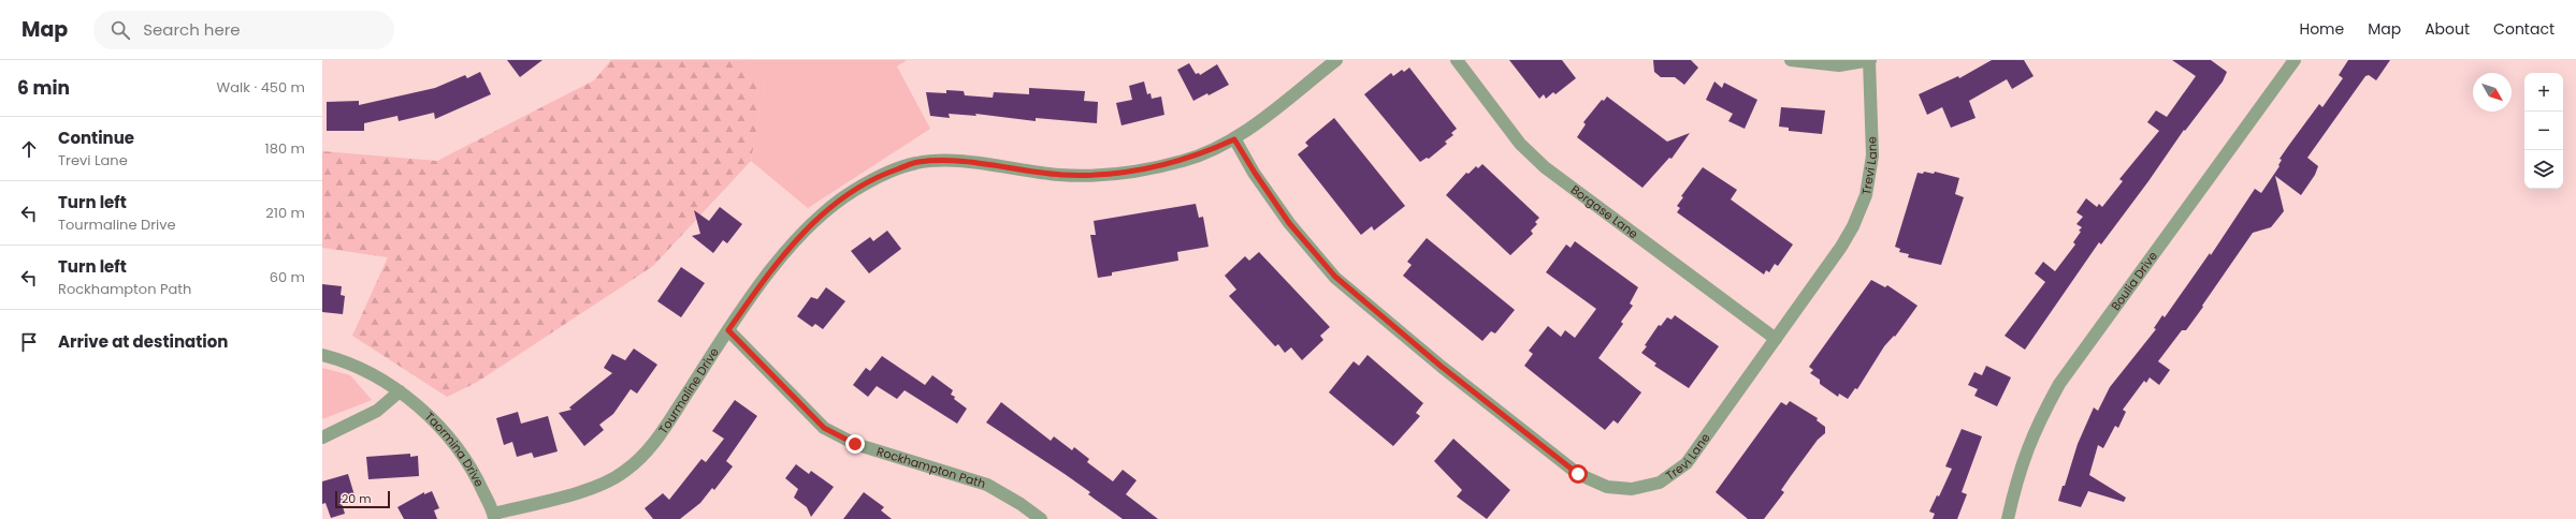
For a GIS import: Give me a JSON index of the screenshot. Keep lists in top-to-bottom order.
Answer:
{
  "streets": {
    "street": [
      "Trevi Lane",
      "Borgase Lane",
      "Boulia Drive",
      "Tourmaline Drive",
      "Taormina Drive",
      "Rockhampton Path"
    ]
  },
  "crossings": [
    ["Trevi Lane", "Borgase Lane"],
    ["Trevi Lane", "Tourmaline Drive"],
    ["Tourmaline Drive", "Taormina Drive"],
    ["Tourmaline Drive", "Rockhampton Path"]
  ],
  "scale_bar": "20 m",
  "north": "bottom right",
  "page": {
    "header": "Map",
    "search": "Search here",
    "nav": [
      "Home",
      "Map",
      "About",
      "Contact"
    ],
    "heading": ["6 min", "Walk · 450 m"],
    "map_buttons": ["+", "−"],
    "list": [
      ["Continue", "Trevi Lane", "180 m"],
      ["Turn left", "Tourmaline Drive", "210 m"],
      ["Turn left", "Rockhampton Path", "60 m"],
      "Arrive at destination"
    ],
    "scale": "20 m"
  }
}
